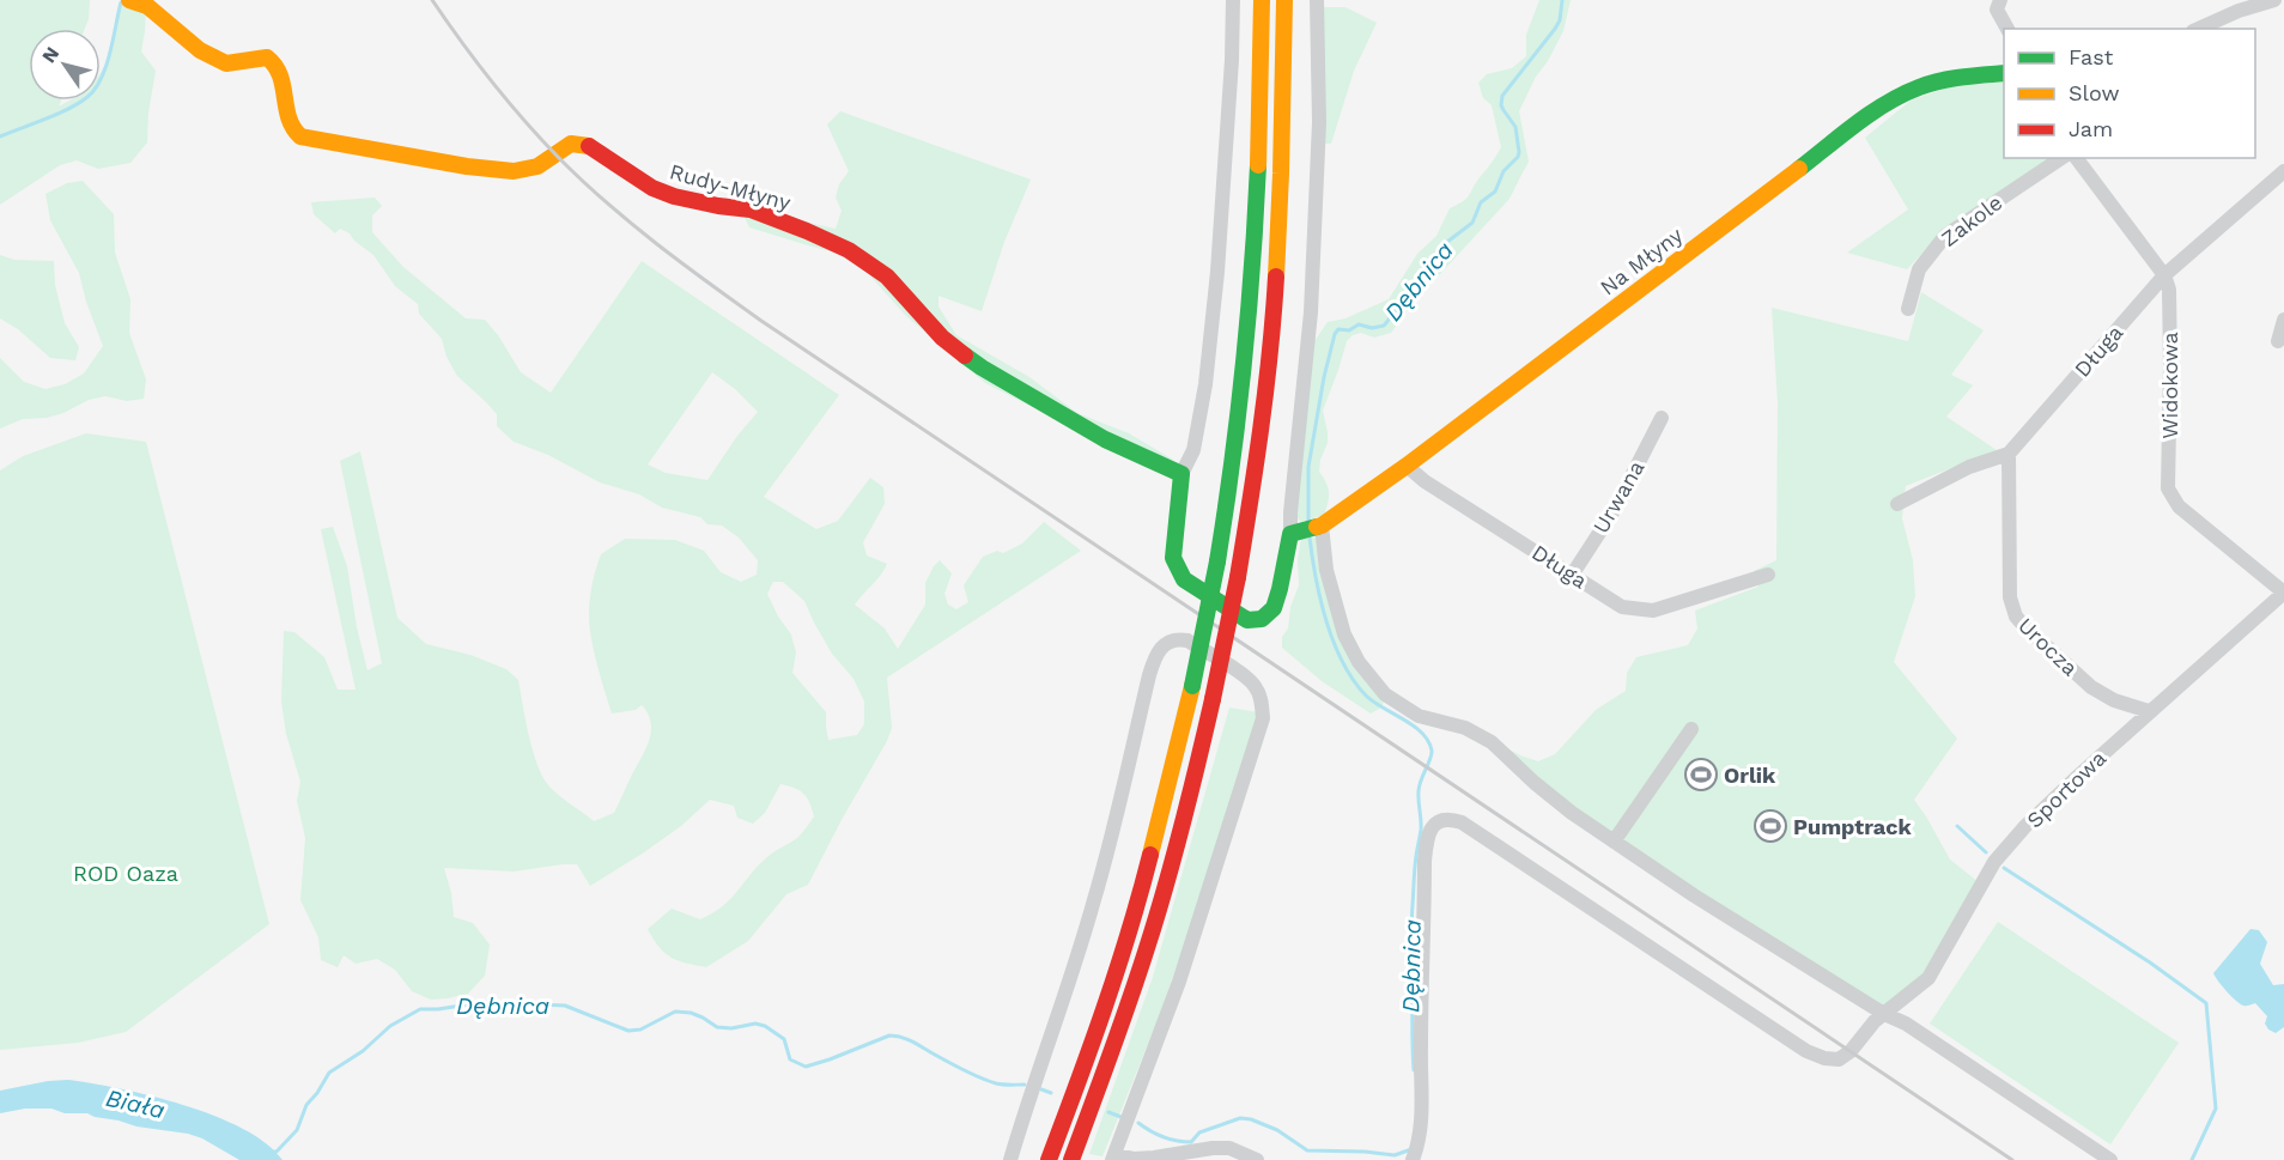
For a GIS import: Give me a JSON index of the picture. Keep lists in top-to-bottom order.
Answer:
{
  "streets": {
    "street": [
      "Rudy-Młyny",
      "Zakole",
      "Na Młyny",
      "Długa",
      "Widokowa",
      "Urwana",
      "Urocza",
      "Sportowa"
    ]
  },
  "crossings": [
    ["Na Młyny", "Długa"],
    ["Długa", "Widokowa"],
    ["Długa", "Urwana"],
    ["Długa", "Urocza"],
    ["Widokowa", "Sportowa"],
    ["Urocza", "Sportowa"]
  ],
  "water": ["Dębnica", "Biała"],
  "parks": ["ROD Oaza"],
  "places": {
    "sports": ["Orlik", "Pumptrack"]
  },
  "legend": ["Fast", "Slow", "Jam"],
  "north": "top left"
}
